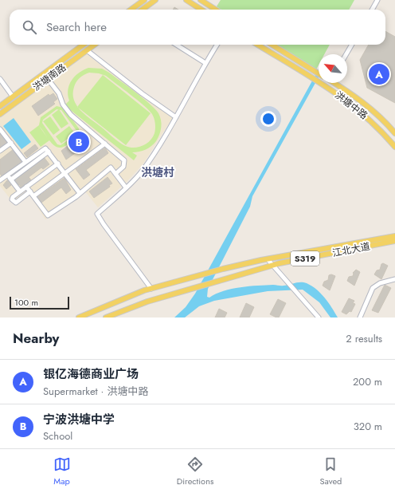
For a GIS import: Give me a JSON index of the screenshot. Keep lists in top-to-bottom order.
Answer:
{
  "streets": {
    "main road": [
      "洪塘南路",
      "洪塘中路",
      "江北大道",
      "S319"
    ]
  },
  "districts": ["洪塘村"],
  "scale_bar": "100 m",
  "north": "top left",
  "page": {
    "search": "Search here",
    "pins": ["A", "B"],
    "scale": "100 m",
    "heading": ["Nearby", "2 results"],
    "list": [
      {
        "mark": "A",
        "name": "银亿海德商业广场",
        "note": "Supermarket · 洪塘中路",
        "value": "200 m"
      },
      {
        "mark": "B",
        "name": "宁波洪塘中学",
        "note": "School",
        "value": "320 m"
      }
    ],
    "nav": ["Map", "Directions", "Saved"]
  }
}
